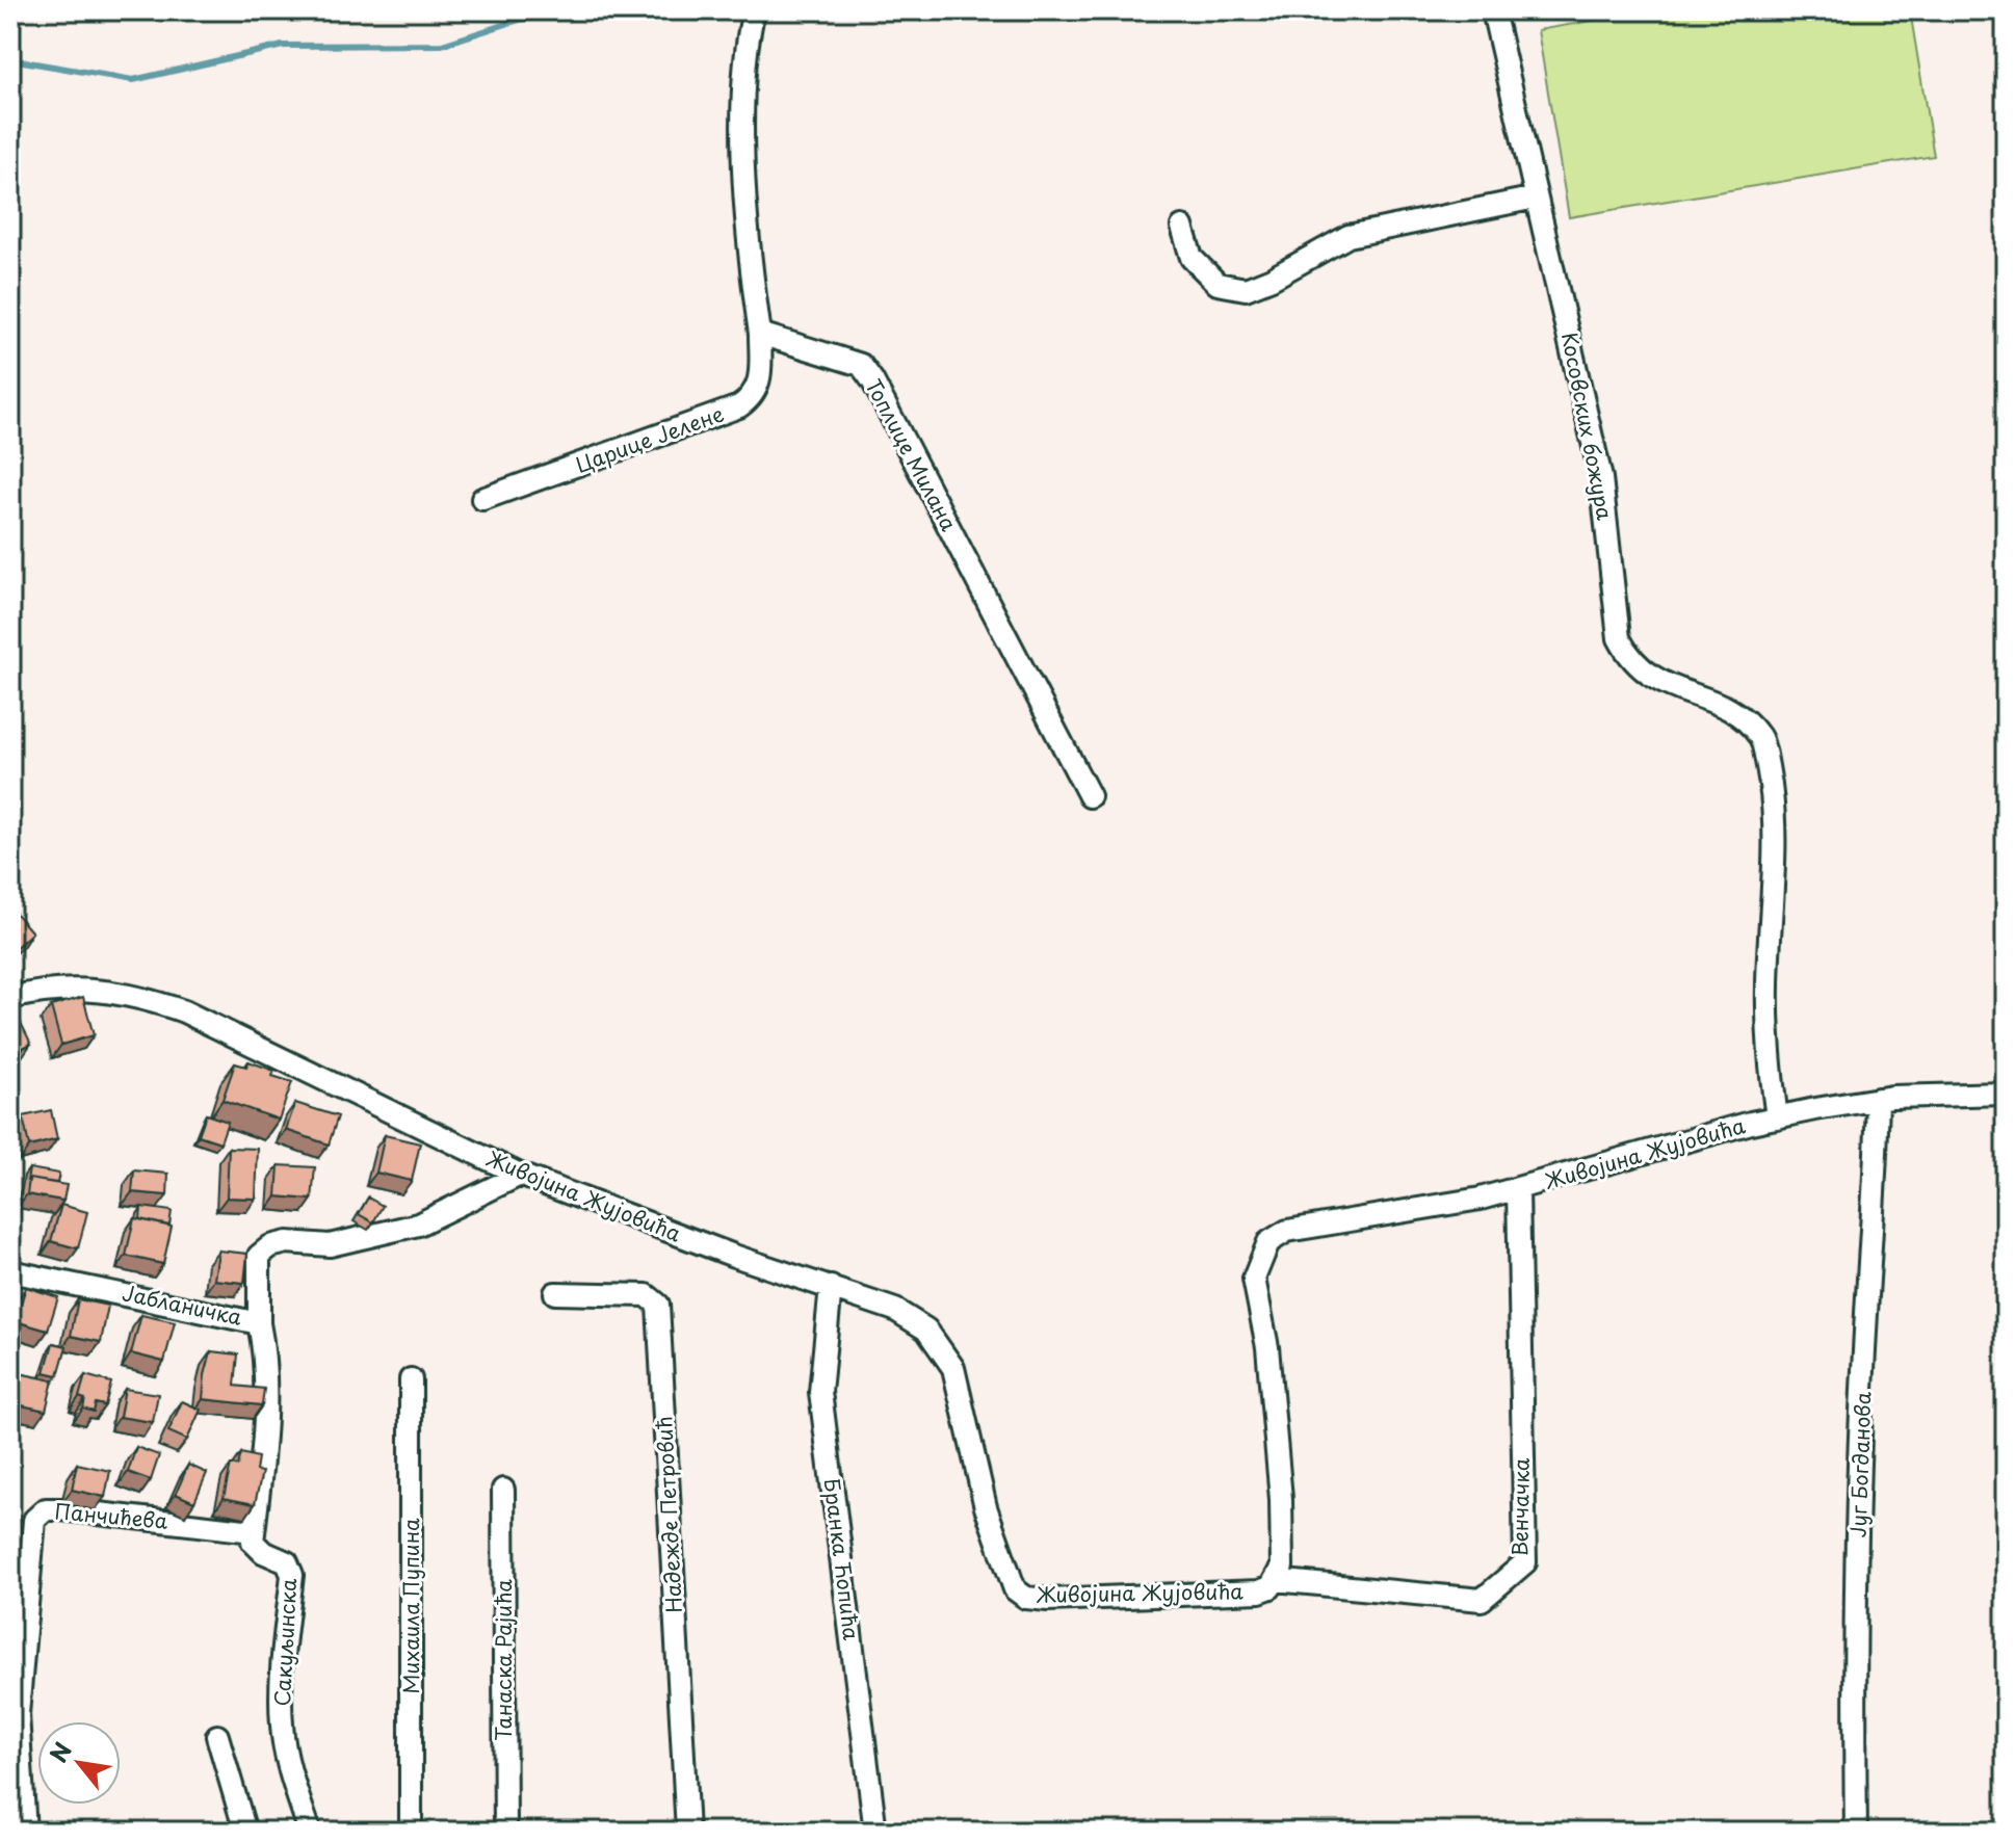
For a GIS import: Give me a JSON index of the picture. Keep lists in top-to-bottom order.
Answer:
{
  "streets": {
    "street": [
      "Косовских божура",
      "Царице Јелене",
      "Топлице Милана",
      "Живојина Жујовића",
      "Јабланичка",
      "Југ Богданова",
      "Венчачка",
      "Надежде Петровић",
      "Панчићева",
      "Бранка Ћопића",
      "Михаила Пупина",
      "Сакуљинска",
      "Танаска Рајића"
    ]
  },
  "crossings": [
    ["Косовских божура", "Живојина Жујовића"],
    ["Царице Јелене", "Топлице Милана"],
    ["Живојина Жујовића", "Јабланичка"],
    ["Живојина Жујовића", "Југ Богданова"],
    ["Живојина Жујовића", "Венчачка"],
    ["Живојина Жујовића", "Бранка Ћопића"],
    ["Панчићева", "Сакуљинска"]
  ],
  "north": "top left"
}
